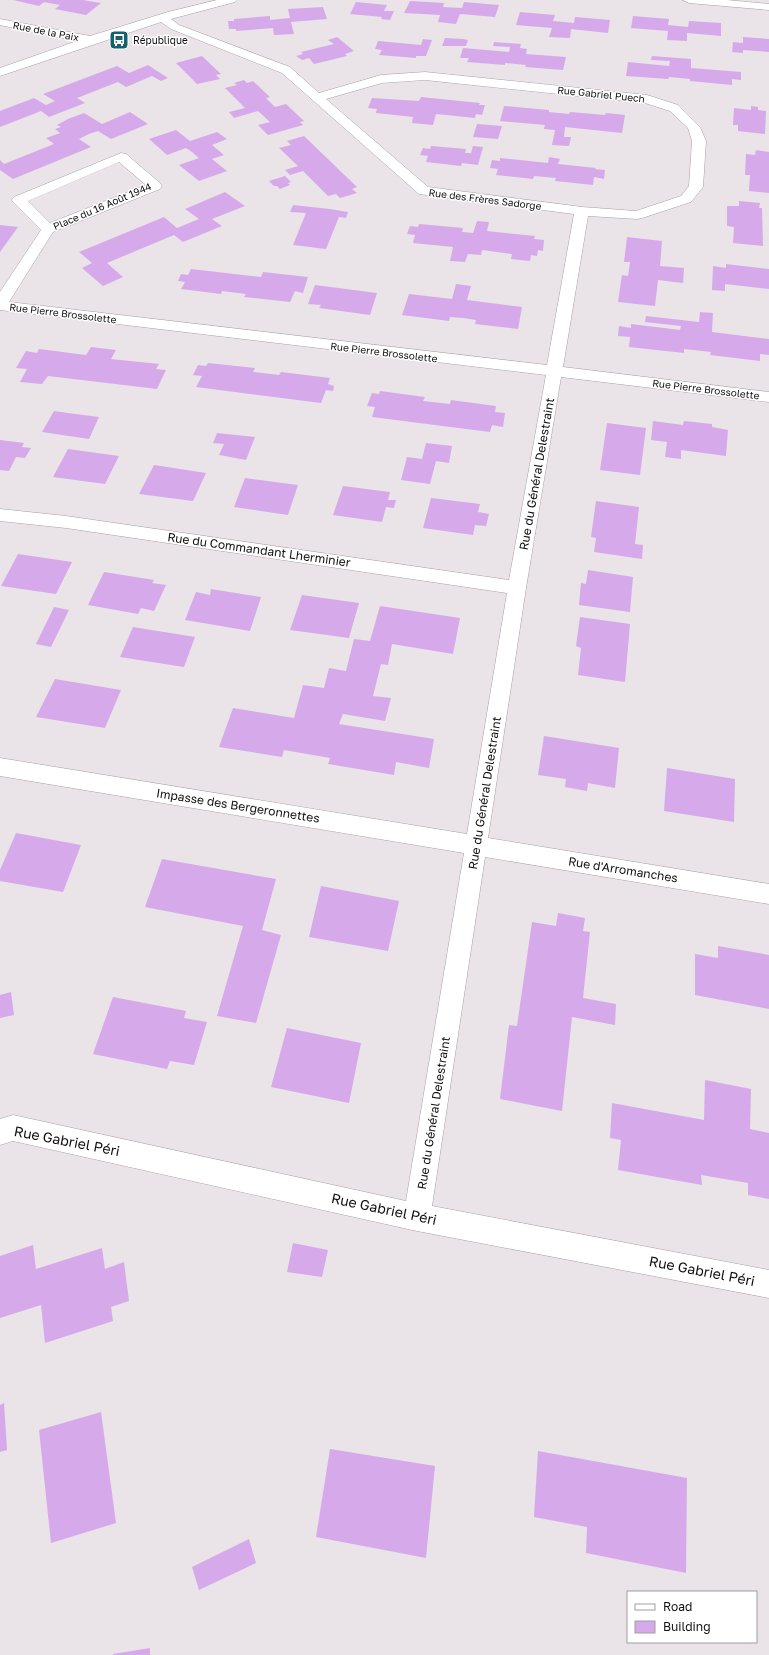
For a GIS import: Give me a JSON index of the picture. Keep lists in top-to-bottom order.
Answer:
{
  "streets": {
    "street": [
      "Rue de la Paix",
      "Rue Gabriel Puech",
      "Rue des Frères Sadorge",
      "Place du 16 Août 1944",
      "Rue Pierre Brossolette",
      "Rue du Général Delestraint",
      "Rue du Commandant Lherminier",
      "Impasse des Bergeronnettes",
      "Rue d'Arromanches",
      "Rue Gabriel Péri"
    ]
  },
  "crossings": [
    ["Rue Gabriel Puech", "Rue des Frères Sadorge"],
    ["Place du 16 Août 1944", "Rue Pierre Brossolette"],
    ["Rue Pierre Brossolette", "Rue du Général Delestraint"],
    ["Rue du Général Delestraint", "Rue du Commandant Lherminier"],
    ["Rue du Général Delestraint", "Impasse des Bergeronnettes"],
    ["Rue du Général Delestraint", "Rue d'Arromanches"],
    ["Rue du Général Delestraint", "Rue Gabriel Péri"],
    ["Impasse des Bergeronnettes", "Rue d'Arromanches"]
  ],
  "places": {
    "bus stop": ["République"]
  },
  "legend": ["Road", "Building"]
}
